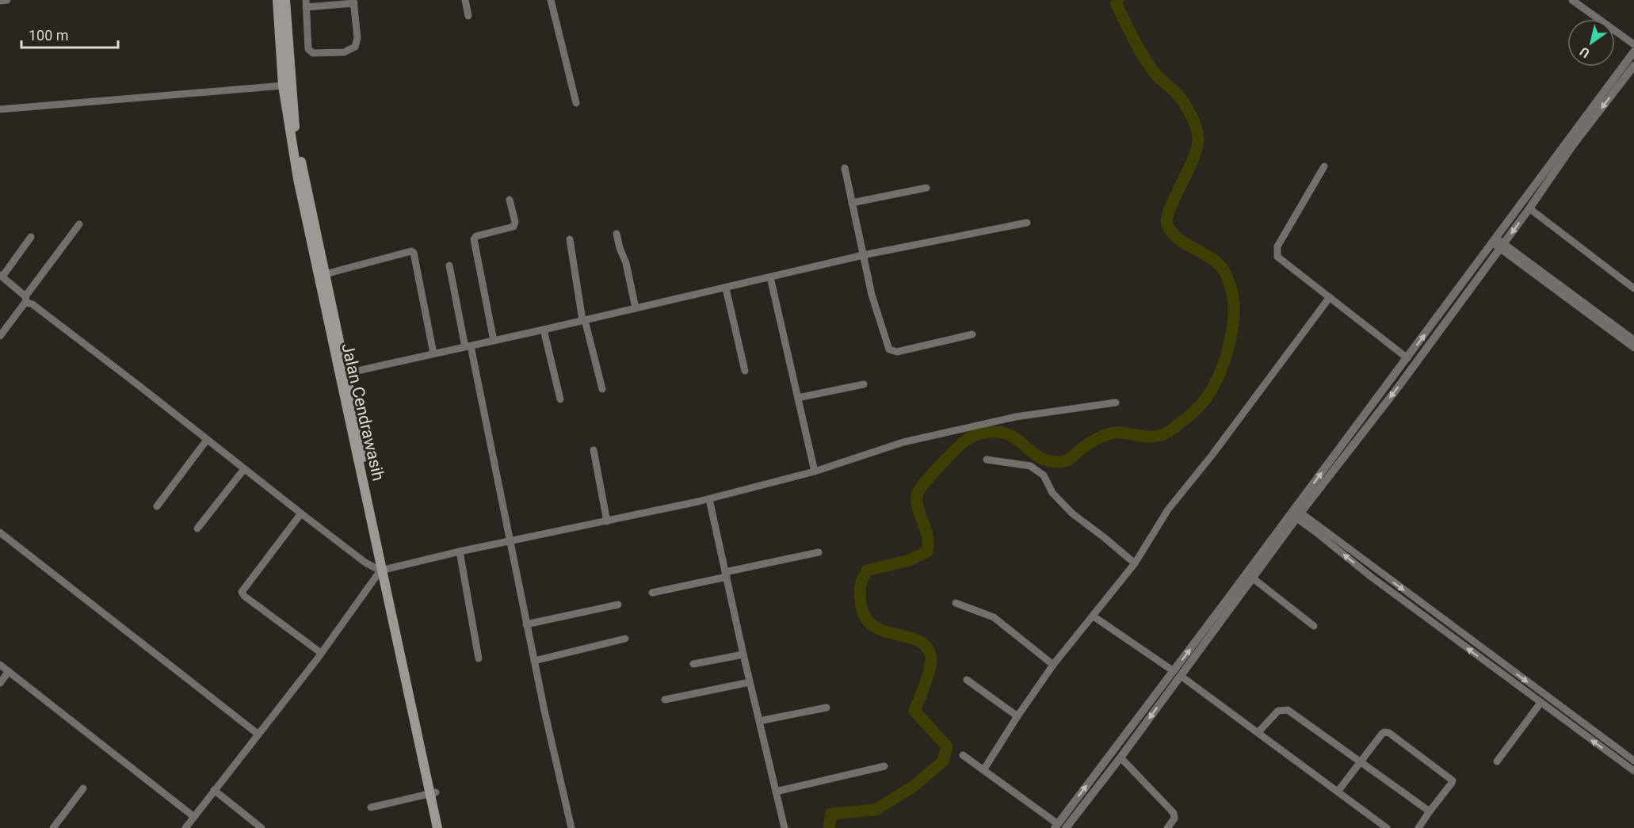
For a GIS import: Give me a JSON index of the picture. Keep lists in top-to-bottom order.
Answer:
{
  "streets": {
    "main road": ["Jalan Cendrawasih"]
  },
  "scale_bar": "100 m",
  "north": "bottom left"
}
